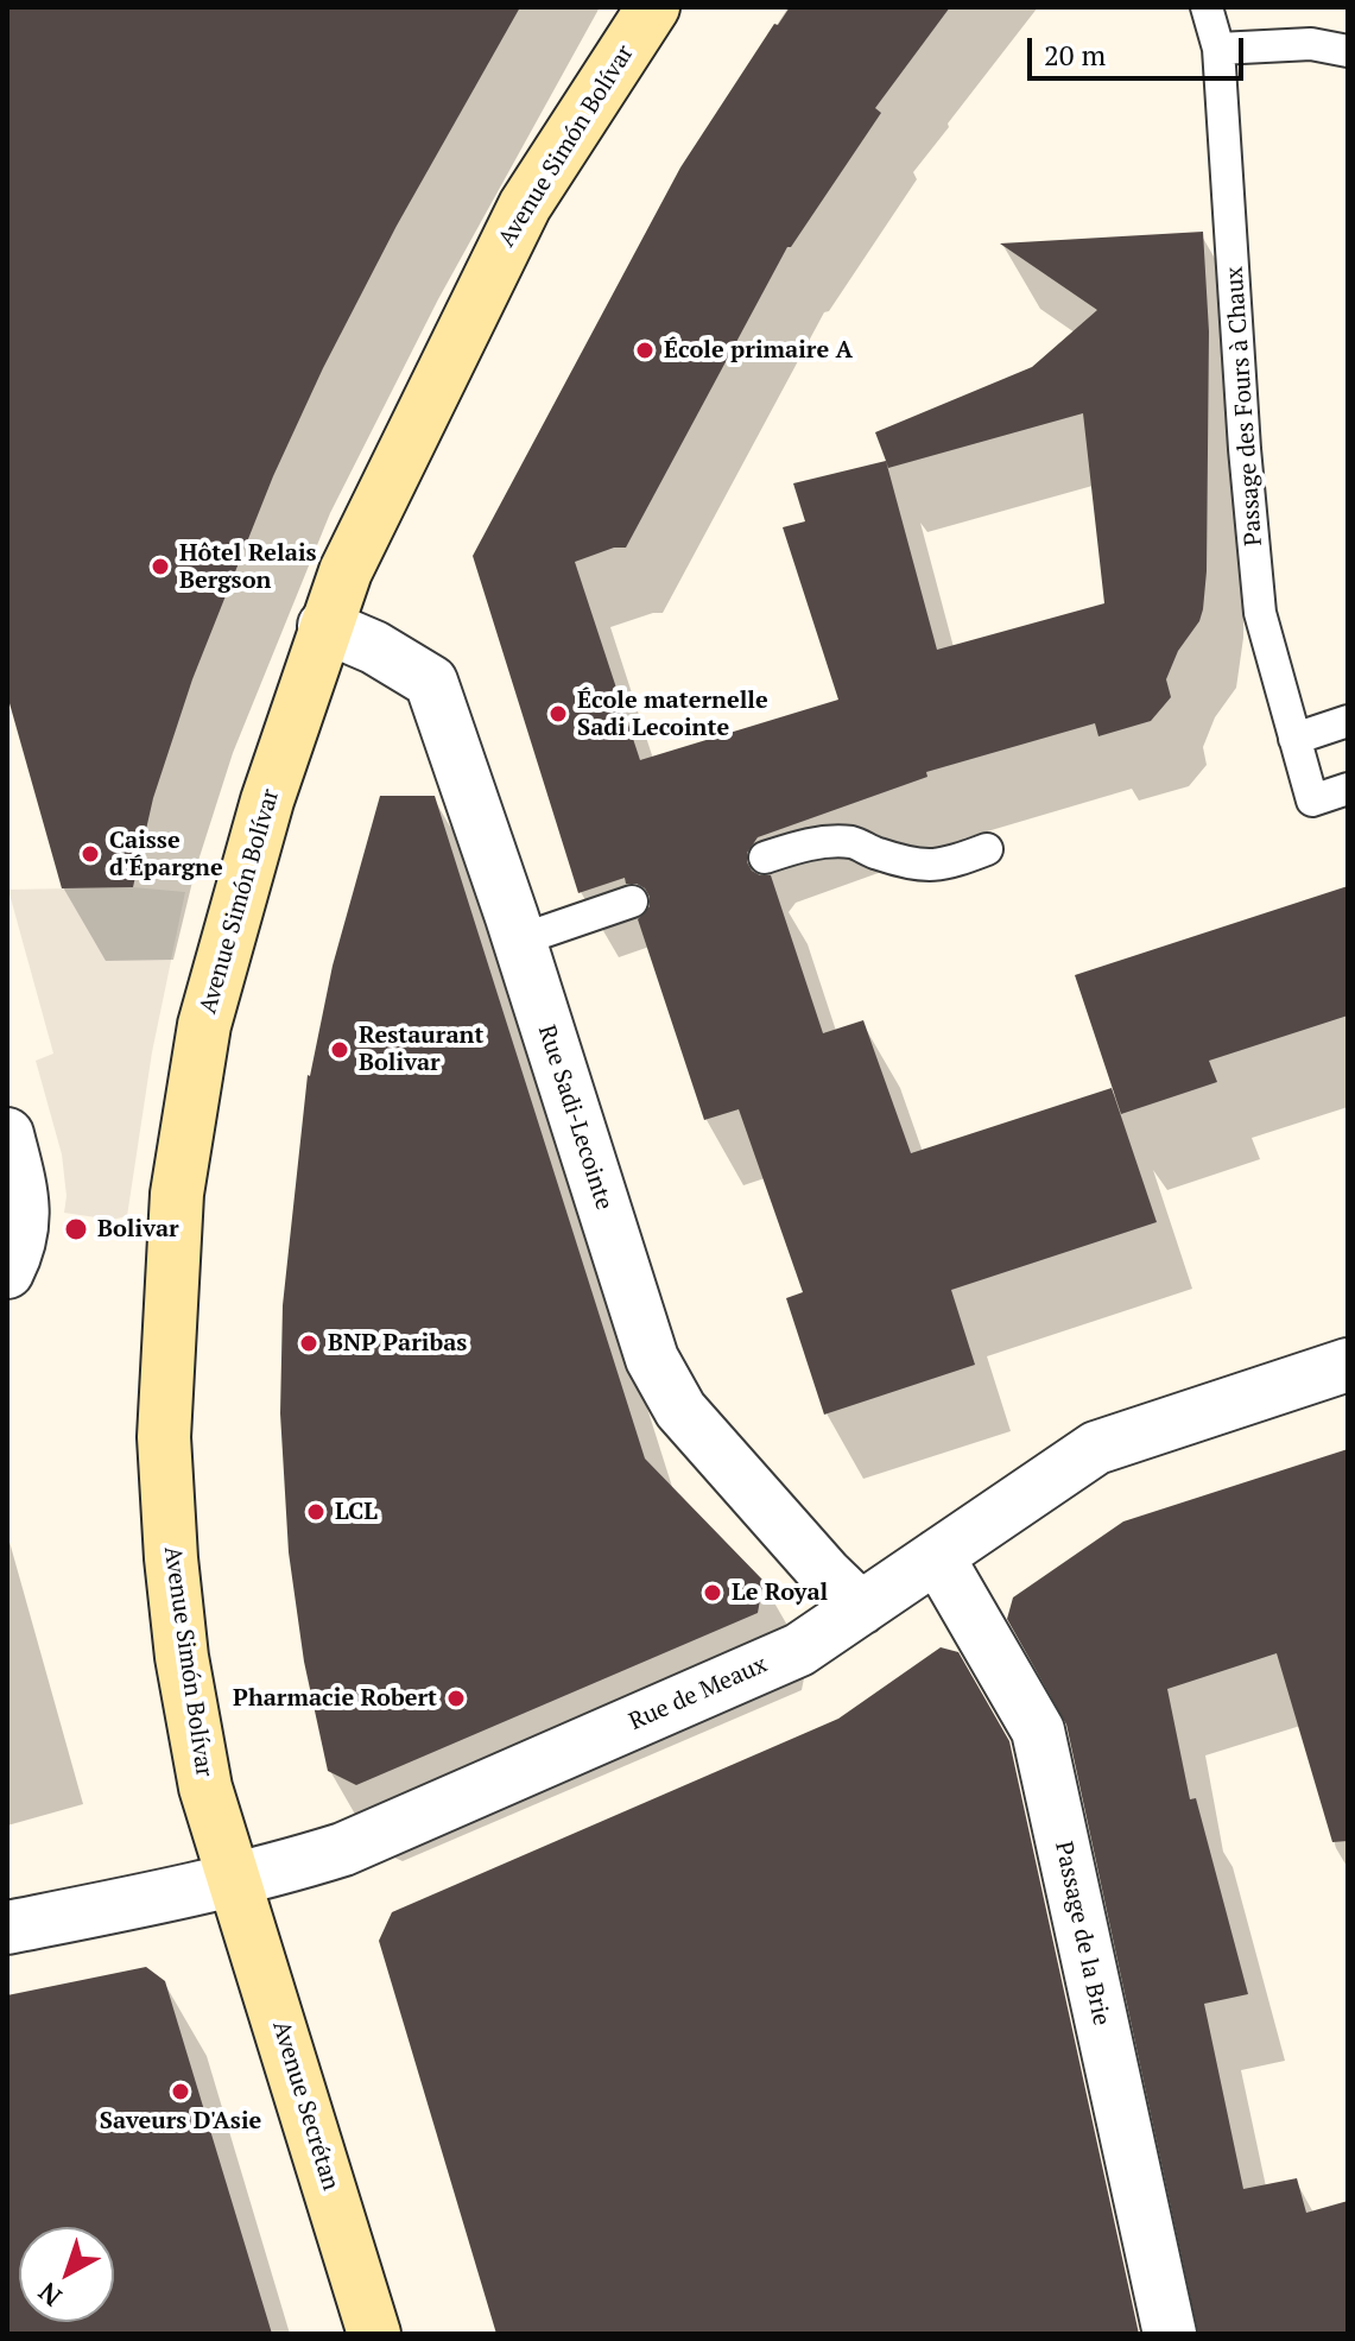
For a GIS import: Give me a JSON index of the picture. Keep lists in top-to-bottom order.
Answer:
{
  "streets": {
    "main road": ["Avenue Simón Bolívar", "Avenue Secrétan"],
    "street": ["Rue Sadi-Lecointe", "Rue de Meaux", "Passage de la Brie"],
    "lane": ["Passage des Fours à Chaux"]
  },
  "crossings": [
    ["Avenue Simón Bolívar", "Rue Sadi-Lecointe"],
    ["Avenue Simón Bolívar", "Rue de Meaux"],
    ["Avenue Simón Bolívar", "Avenue Secrétan"],
    ["Rue Sadi-Lecointe", "Rue de Meaux"],
    ["Rue de Meaux", "Passage de la Brie"],
    ["Rue de Meaux", "Avenue Secrétan"]
  ],
  "places": [
    "École primaire A",
    "Hôtel Relais Bergson",
    "École maternelle Sadi Lecointe",
    "Caisse d'Épargne",
    "Restaurant Bolivar",
    "Bolivar",
    "BNP Paribas",
    "LCL",
    "Le Royal",
    "Pharmacie Robert",
    "Saveurs D'Asie"
  ],
  "scale_bar": "20 m",
  "north": "bottom left"
}
